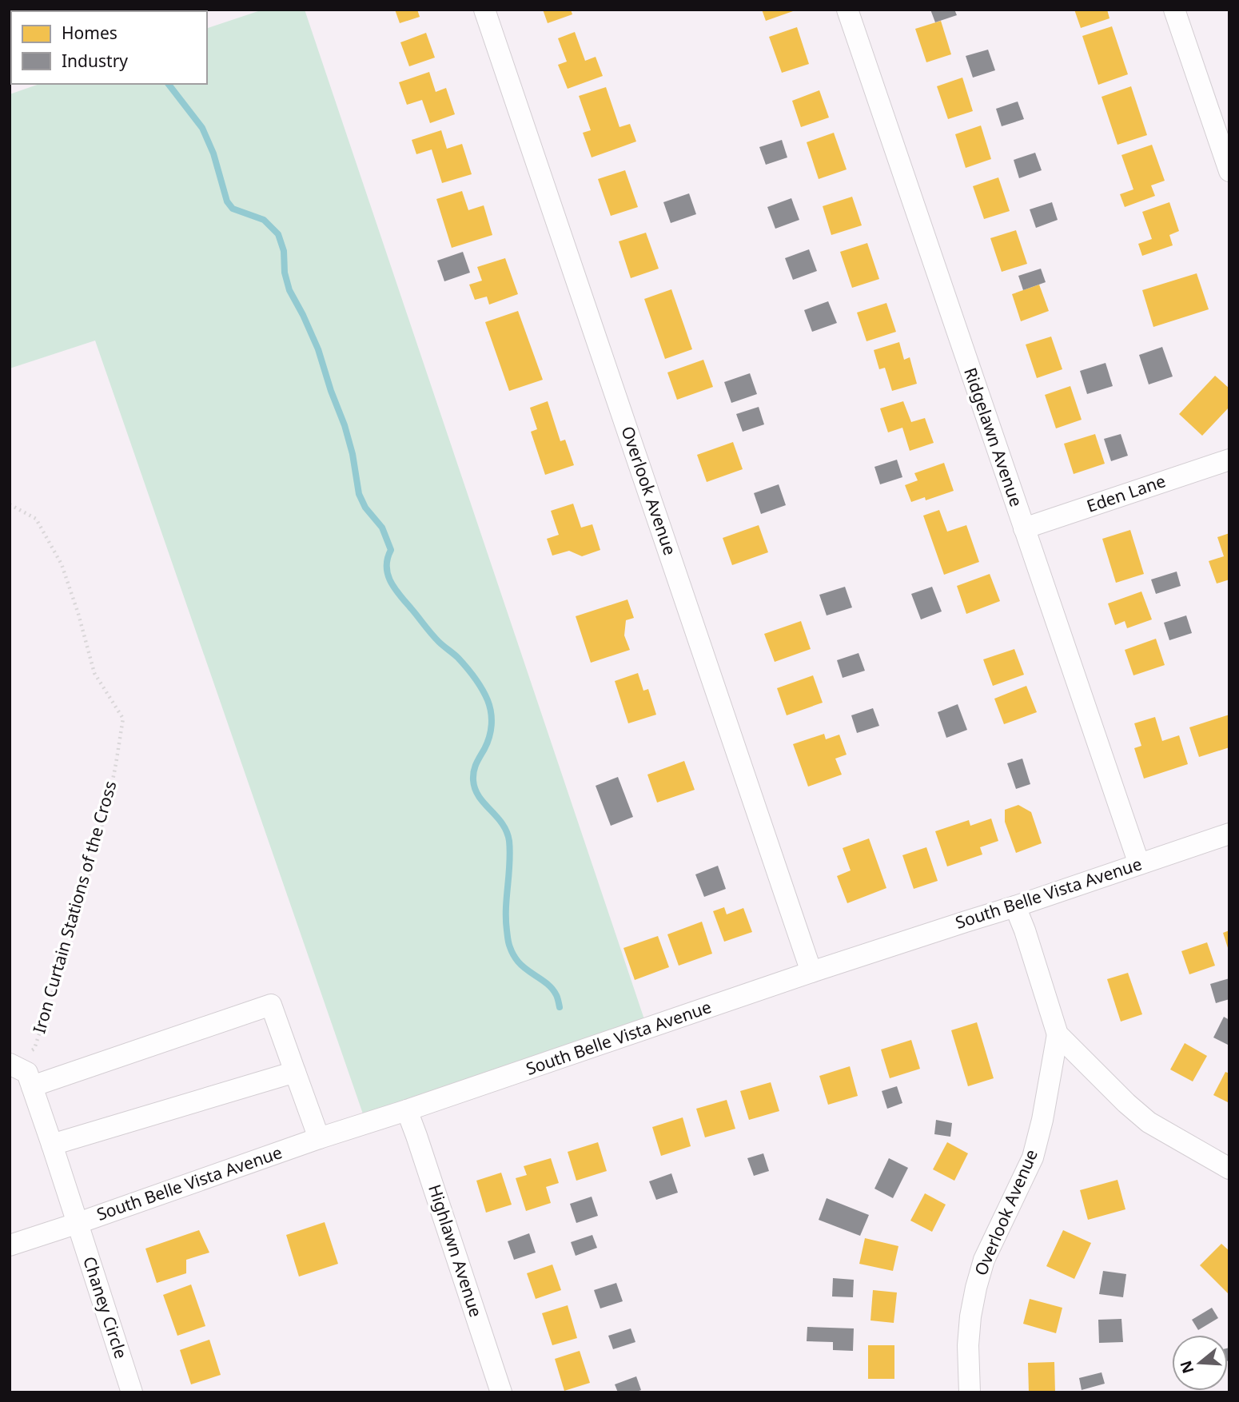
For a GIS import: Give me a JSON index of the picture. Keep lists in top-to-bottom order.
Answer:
{
  "streets": {
    "street": [
      "Ridgelawn Avenue",
      "Overlook Avenue",
      "Eden Lane",
      "South Belle Vista Avenue",
      "Highlawn Avenue",
      "Chaney Circle"
    ],
    "path": ["Iron Curtain Stations of the Cross"]
  },
  "crossings": [
    ["Ridgelawn Avenue", "Eden Lane"],
    ["Ridgelawn Avenue", "South Belle Vista Avenue"],
    ["Overlook Avenue", "South Belle Vista Avenue"],
    ["South Belle Vista Avenue", "Highlawn Avenue"],
    ["South Belle Vista Avenue", "Chaney Circle"]
  ],
  "legend": ["Homes", "Industry"],
  "north": "left"
}
